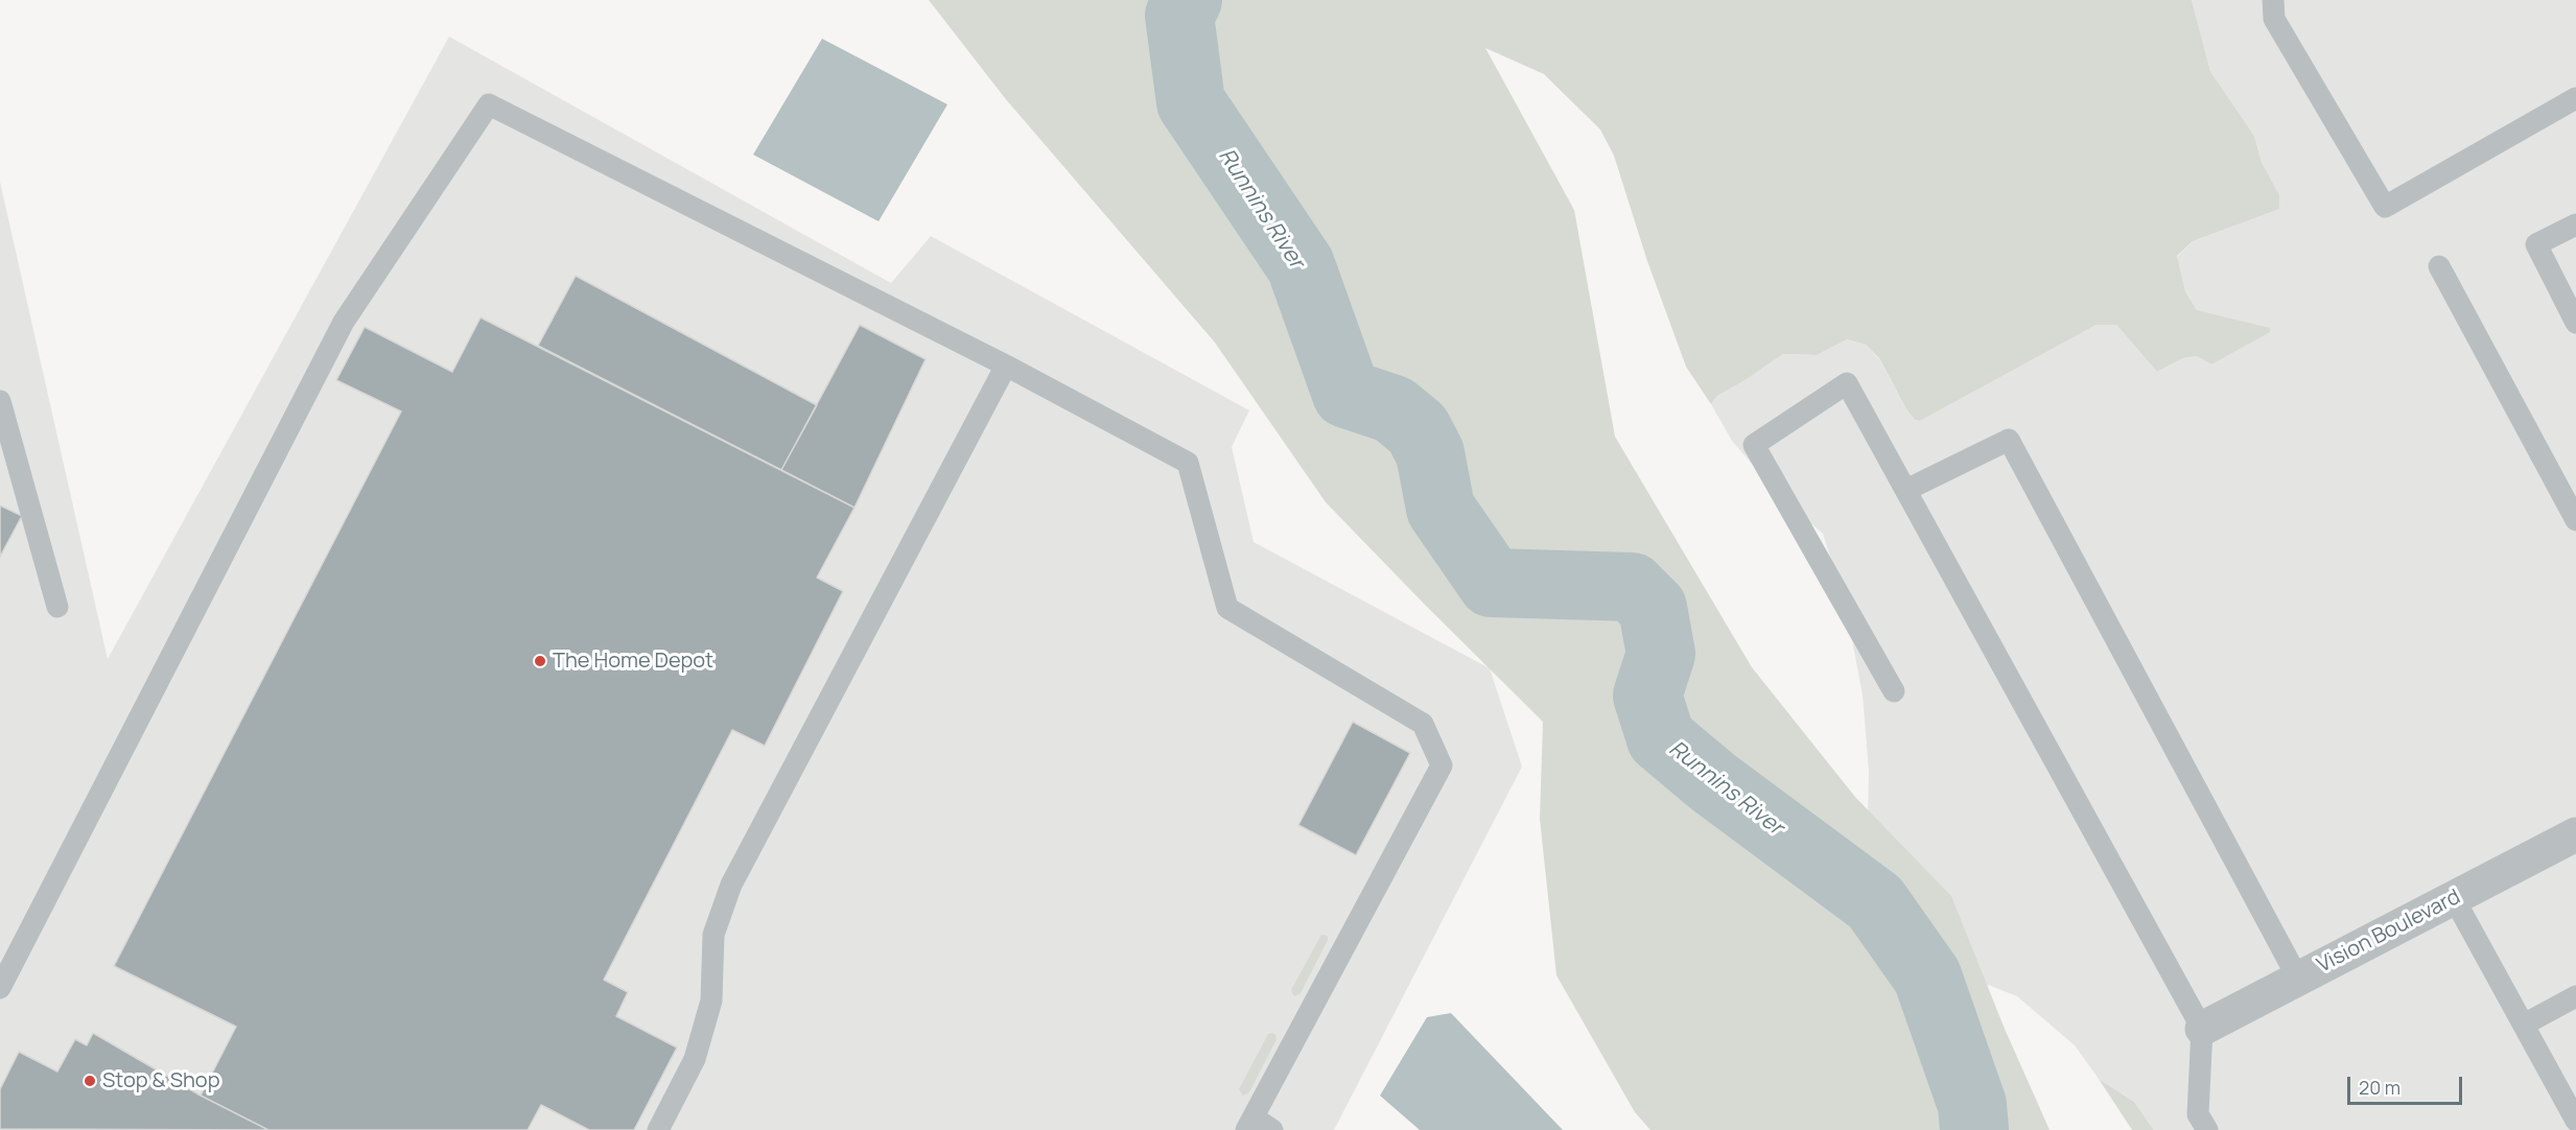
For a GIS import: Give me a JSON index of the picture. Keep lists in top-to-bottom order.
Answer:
{
  "streets": {
    "street": ["Vision Boulevard"]
  },
  "water": ["Runnins River"],
  "places": ["The Home Depot", "Stop & Shop"],
  "scale_bar": "20 m"
}
